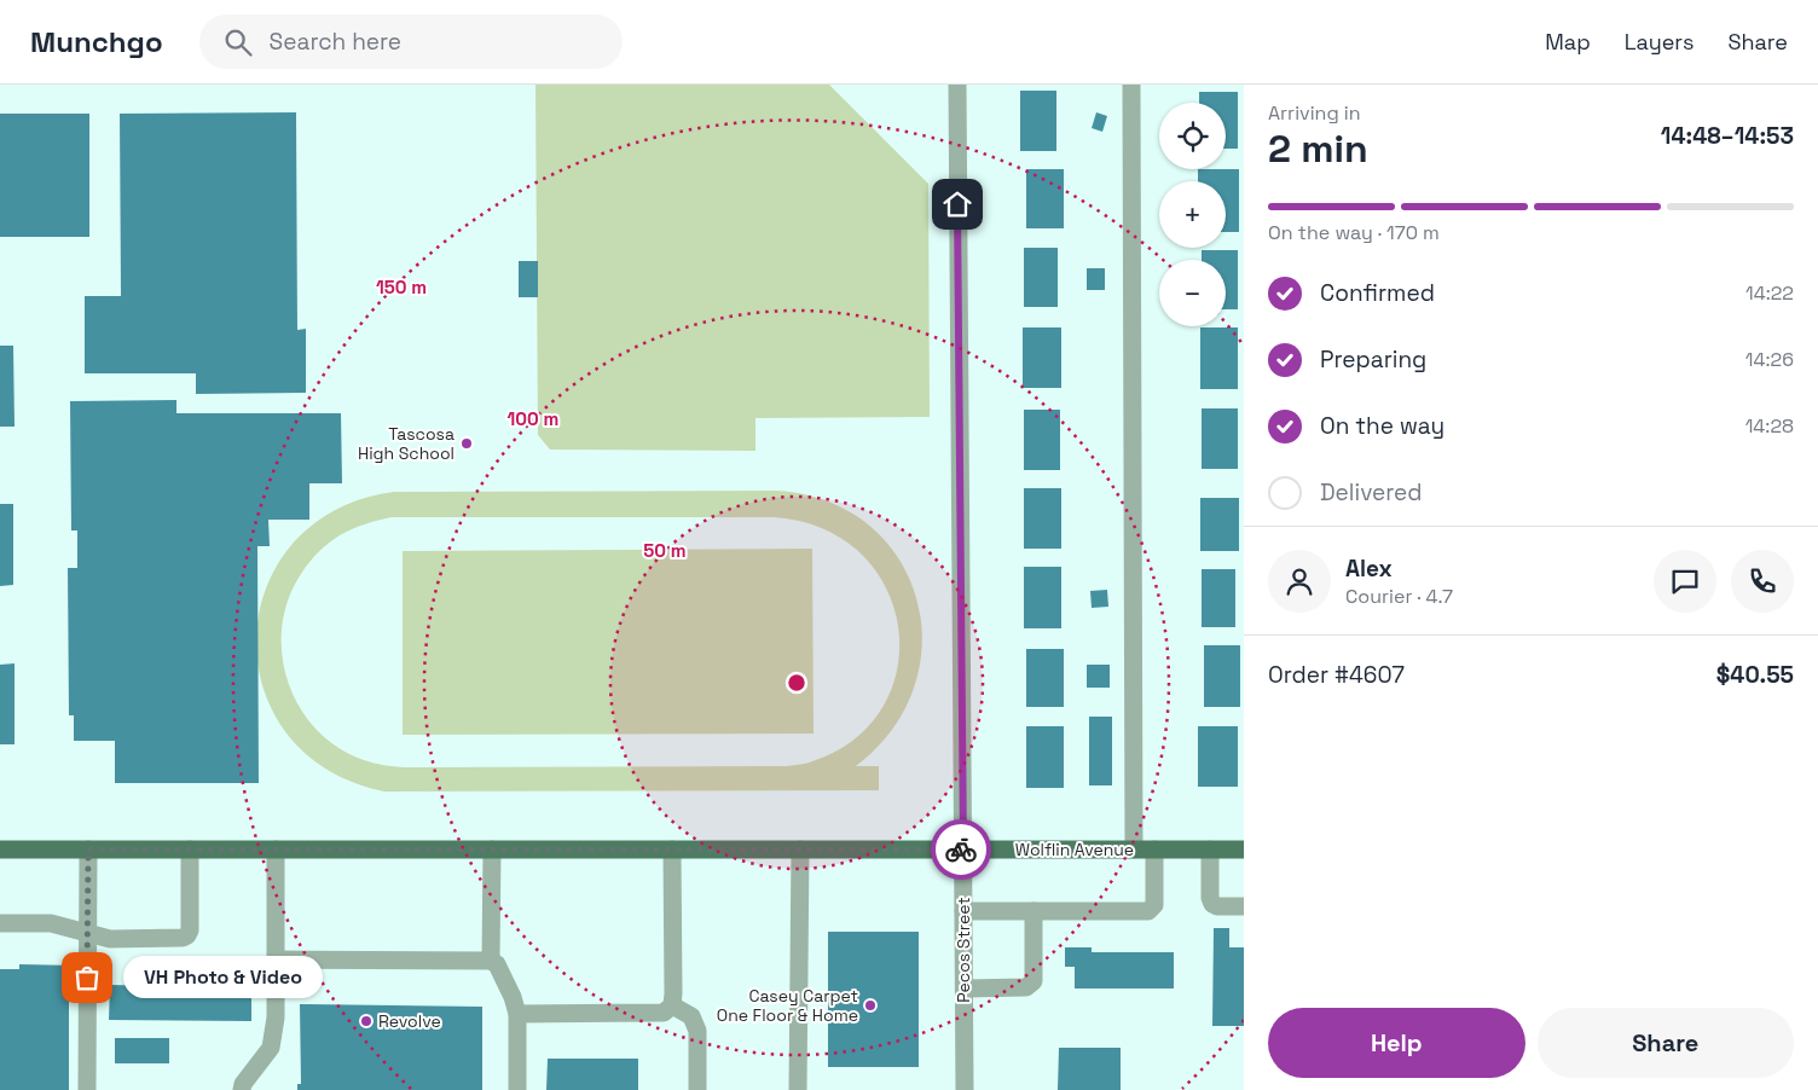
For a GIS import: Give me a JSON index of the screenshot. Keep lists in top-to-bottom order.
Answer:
{
  "streets": {
    "main road": ["Wolflin Avenue"],
    "street": ["Pecos Street"]
  },
  "crossings": [
    ["Wolflin Avenue", "Pecos Street"]
  ],
  "places": [
    "Tascosa High School",
    "VH Photo & Video",
    "Casey Carpet One Floor & Home",
    "Revolve"
  ],
  "page": {
    "header": "Munchgo",
    "search": "Search here",
    "nav": ["Map", "Layers", "Share"],
    "heading": ["2 min", "Arriving in", "14:48–14:53"],
    "panel": [
      "Alex",
      "Courier · 4.7",
      "Order #4607",
      "$40.55"
    ],
    "map_buttons": ["+", "−"],
    "bar": "On the way · 170 m",
    "list": [
      ["Confirmed", "14:22"],
      ["Preparing", "14:26"],
      ["On the way", "14:28"],
      "Delivered"
    ],
    "bubble": "VH Photo & Video",
    "buttons": ["Help", "Share"]
  },
  "rings": ["150 m", "100 m", "50 m"]
}
